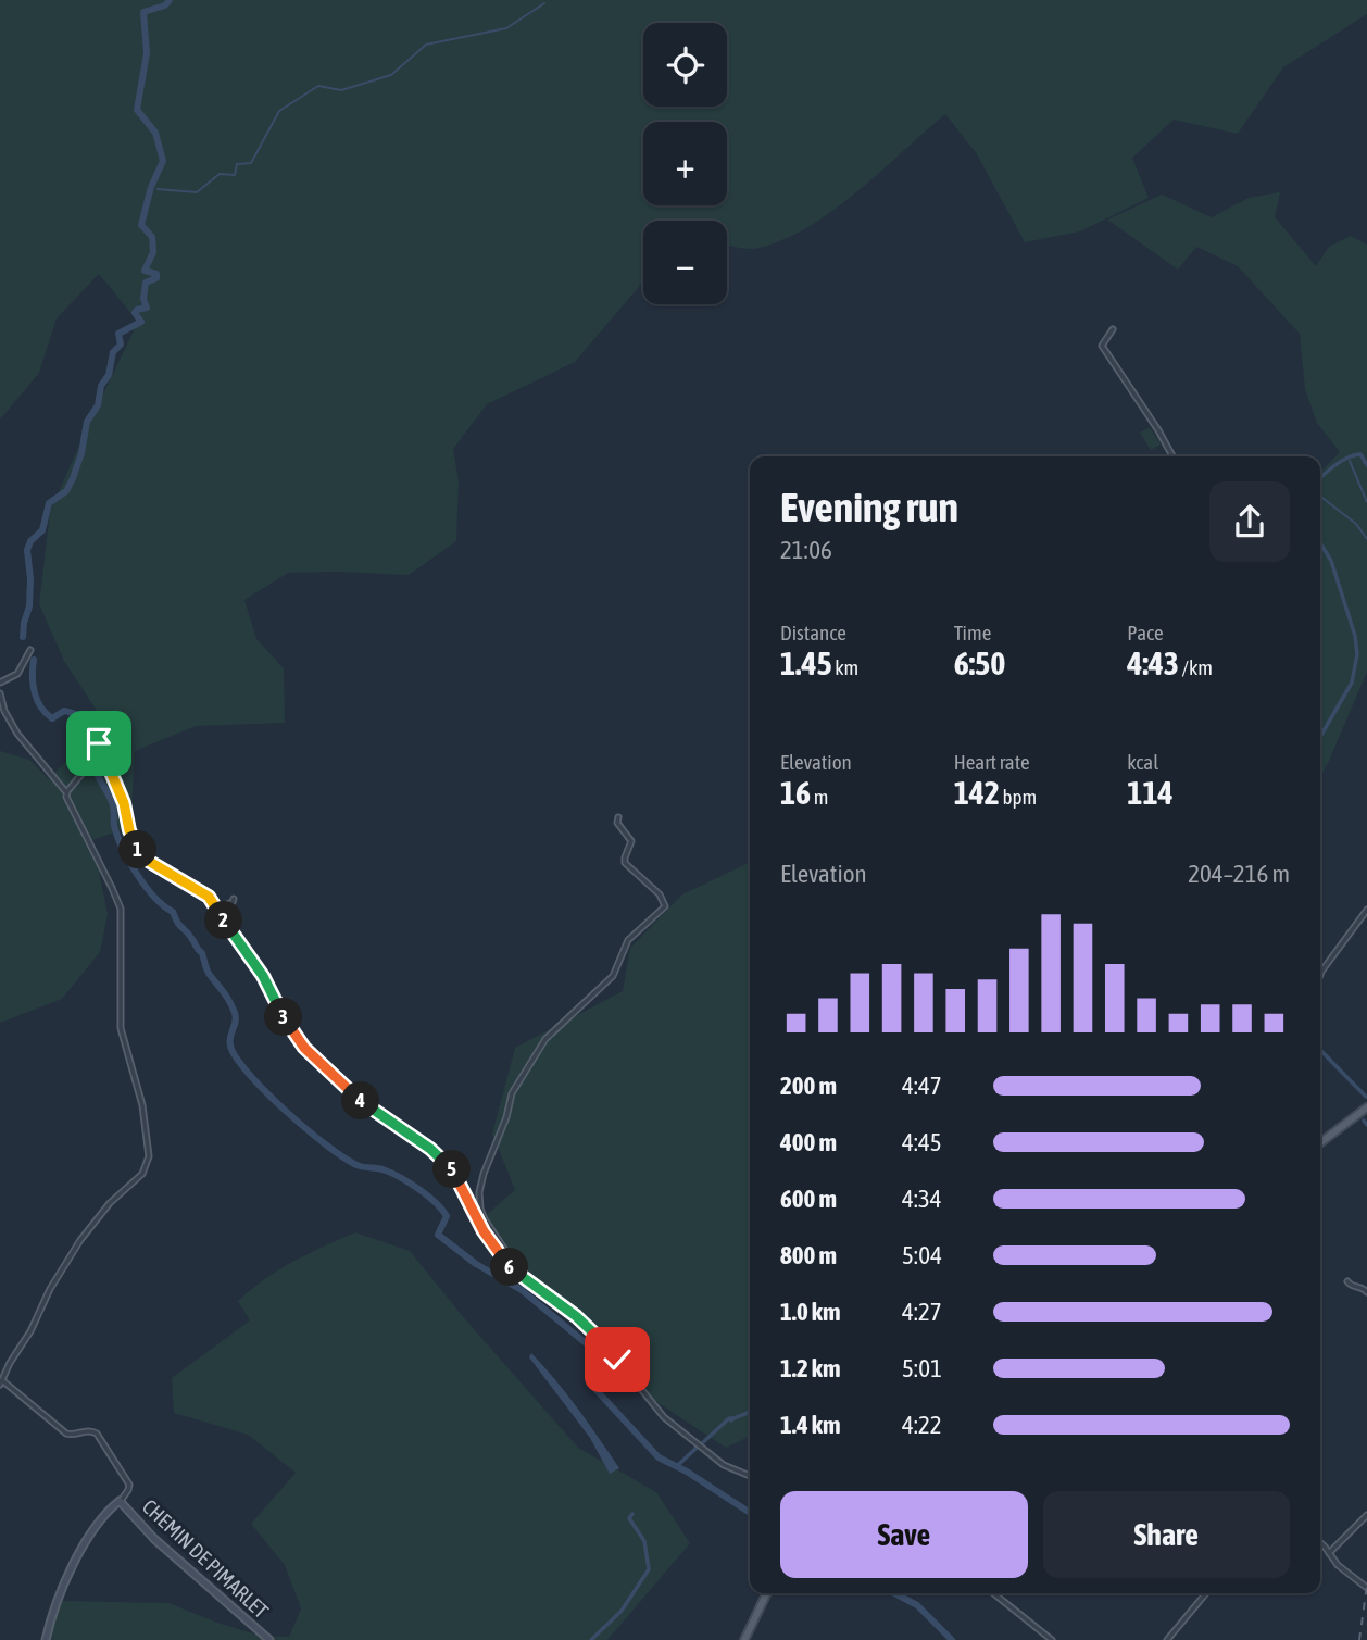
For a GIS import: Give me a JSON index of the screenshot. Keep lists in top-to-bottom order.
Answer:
{
  "streets": {
    "street": ["CHEMIN DE PIMARLET"]
  },
  "page": {
    "map_buttons": ["+", "−"],
    "heading": ["Evening run", "21:06"],
    "stats": [
      ["Distance", "1.45 km"],
      ["Time", "6:50"],
      ["Pace", "4:43 /km"],
      ["Elevation", "16 m"],
      ["Heart rate", "142 bpm"],
      ["kcal", "114"]
    ],
    "pins": [
      "1",
      "2",
      "3",
      "4",
      "5",
      "6"
    ],
    "chart": ["Elevation", "204–216 m"],
    "list": [
      {
        "name": "200 m",
        "note": "4:47"
      },
      {
        "name": "400 m",
        "note": "4:45"
      },
      {
        "name": "600 m",
        "note": "4:34"
      },
      {
        "name": "800 m",
        "note": "5:04"
      },
      {
        "name": "1.0 km",
        "note": "4:27"
      },
      {
        "name": "1.2 km",
        "note": "5:01"
      },
      {
        "name": "1.4 km",
        "note": "4:22"
      }
    ],
    "buttons": ["Save", "Share"]
  }
}
